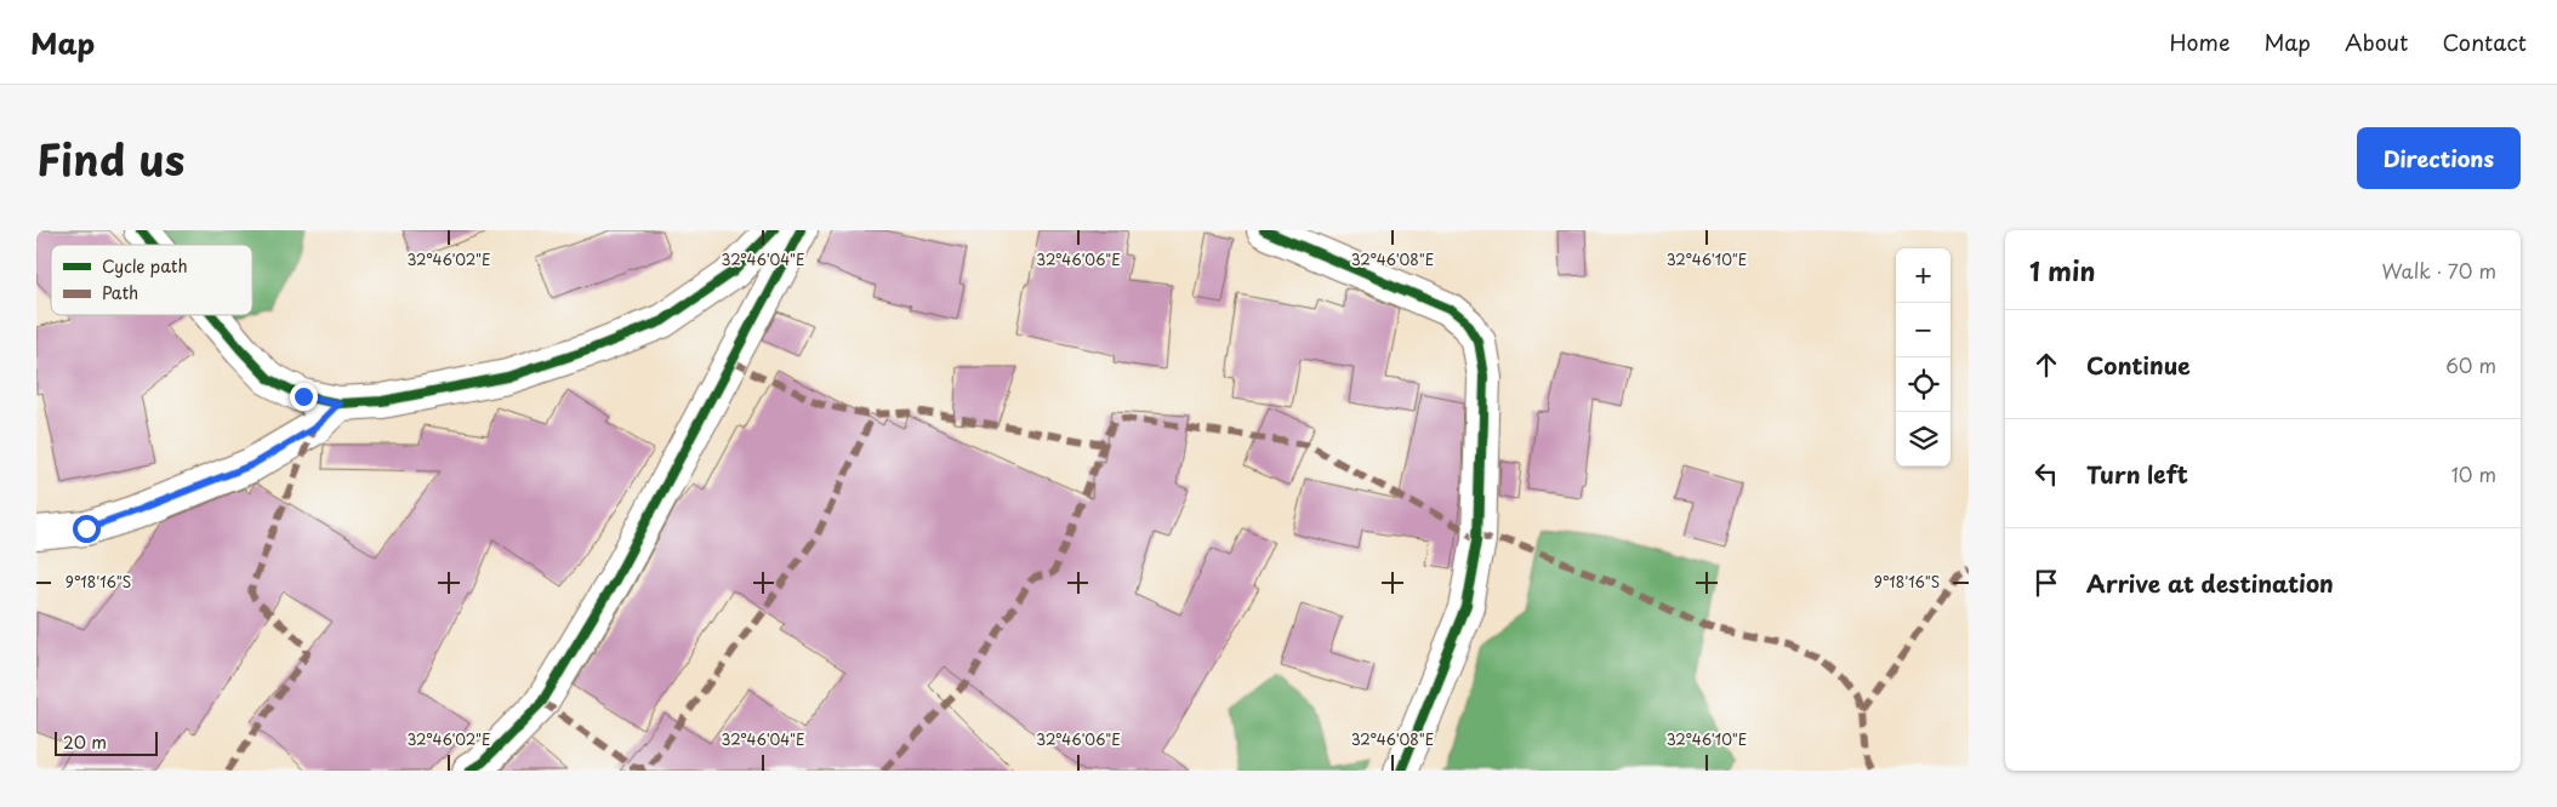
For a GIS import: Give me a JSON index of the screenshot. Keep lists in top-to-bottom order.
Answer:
{
  "legend": ["Cycle path", "Path"],
  "scale_bar": "20 m",
  "page": {
    "header": "Map",
    "nav": [
      "Home",
      "Map",
      "About",
      "Contact"
    ],
    "title": "Find us",
    "buttons": "Directions",
    "heading": ["1 min", "Walk · 70 m"],
    "map_buttons": ["+", "−"],
    "list": [
      ["Continue", "60 m"],
      ["Turn left", "10 m"],
      "Arrive at destination"
    ],
    "scale": "20 m"
  },
  "coordinates": [
    "32°46'02\"E",
    "32°46'04\"E",
    "32°46'06\"E",
    "32°46'08\"E",
    "32°46'10\"E",
    "9°18'16\"S"
  ]
}
